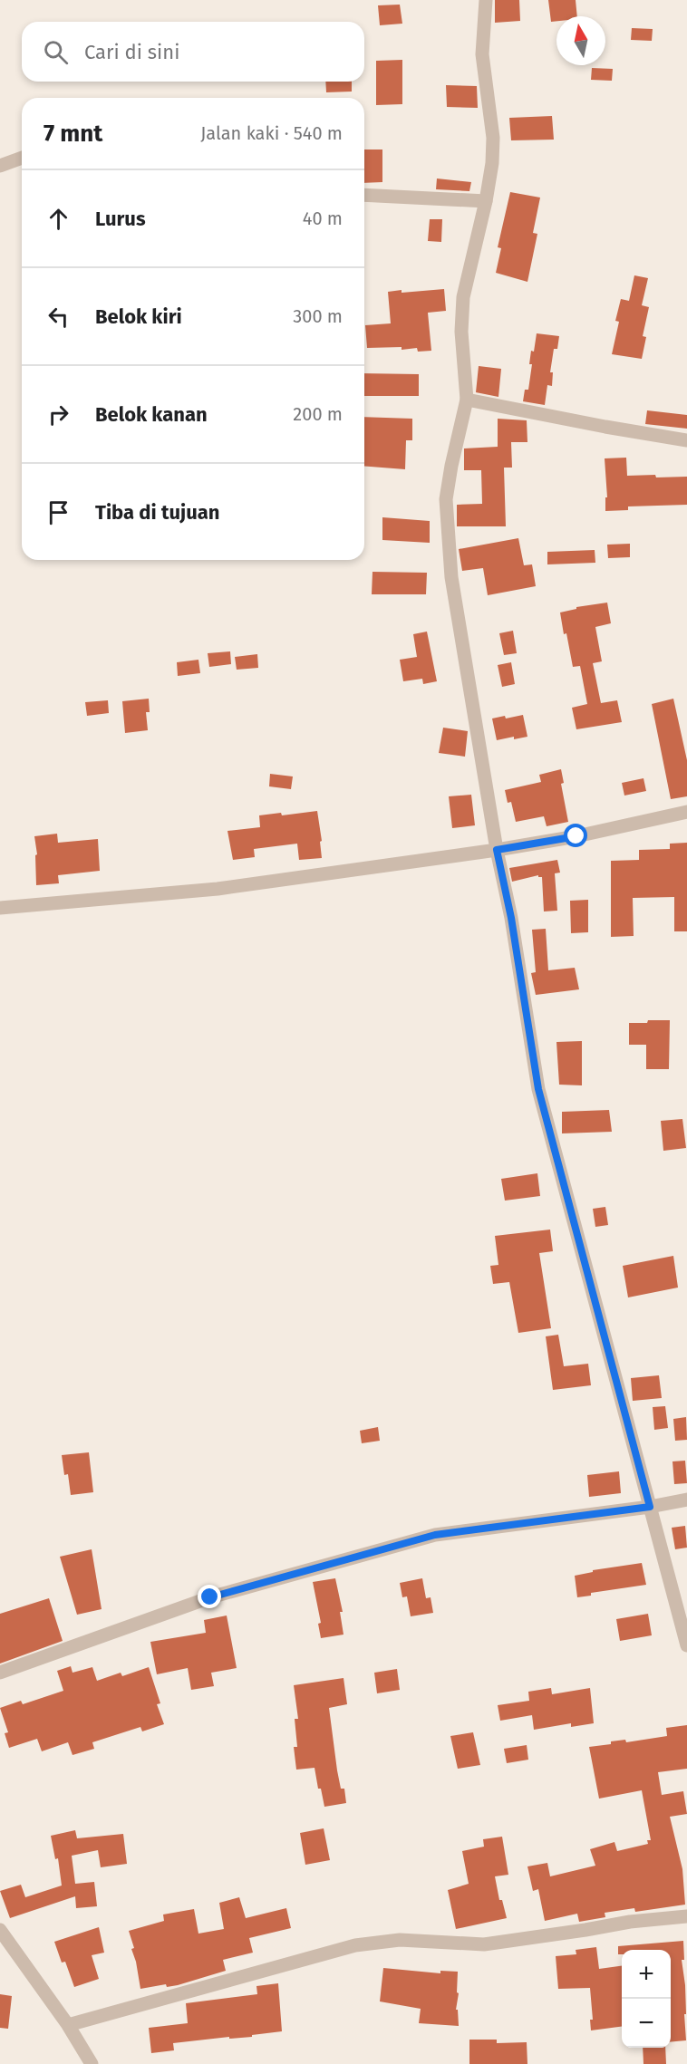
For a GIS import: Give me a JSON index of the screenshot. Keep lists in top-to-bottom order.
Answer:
{
  "north": "top",
  "page": {
    "search": "Cari di sini",
    "heading": ["7 mnt", "Jalan kaki · 540 m"],
    "list": [
      ["Lurus", "40 m"],
      ["Belok kiri", "300 m"],
      ["Belok kanan", "200 m"],
      "Tiba di tujuan"
    ],
    "map_buttons": ["+", "−"]
  }
}
